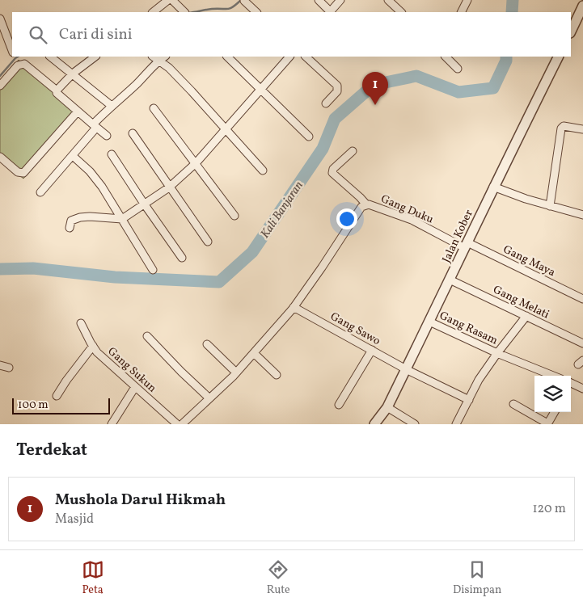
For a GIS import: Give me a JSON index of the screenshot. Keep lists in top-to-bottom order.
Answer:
{
  "streets": {
    "street": [
      "Gang Duku",
      "Jalan Kober",
      "Gang Maya",
      "Gang Melati",
      "Gang Rasam",
      "Gang Sawo",
      "Gang Sukun"
    ]
  },
  "crossings": [
    ["Gang Duku", "Jalan Kober"],
    ["Gang Duku", "Gang Maya"],
    ["Gang Duku", "Gang Sawo"],
    ["Jalan Kober", "Gang Maya"],
    ["Jalan Kober", "Gang Melati"],
    ["Jalan Kober", "Gang Rasam"],
    ["Jalan Kober", "Gang Sawo"]
  ],
  "water": ["Kali Banjaran"],
  "scale_bar": "100 m",
  "page": {
    "search": "Cari di sini",
    "pins": "1",
    "scale": "100 m",
    "heading": "Terdekat",
    "list": [
      {
        "mark": "1",
        "name": "Mushola Darul Hikmah",
        "note": "Masjid",
        "value": "120 m"
      }
    ],
    "nav": ["Peta", "Rute", "Disimpan"]
  }
}
